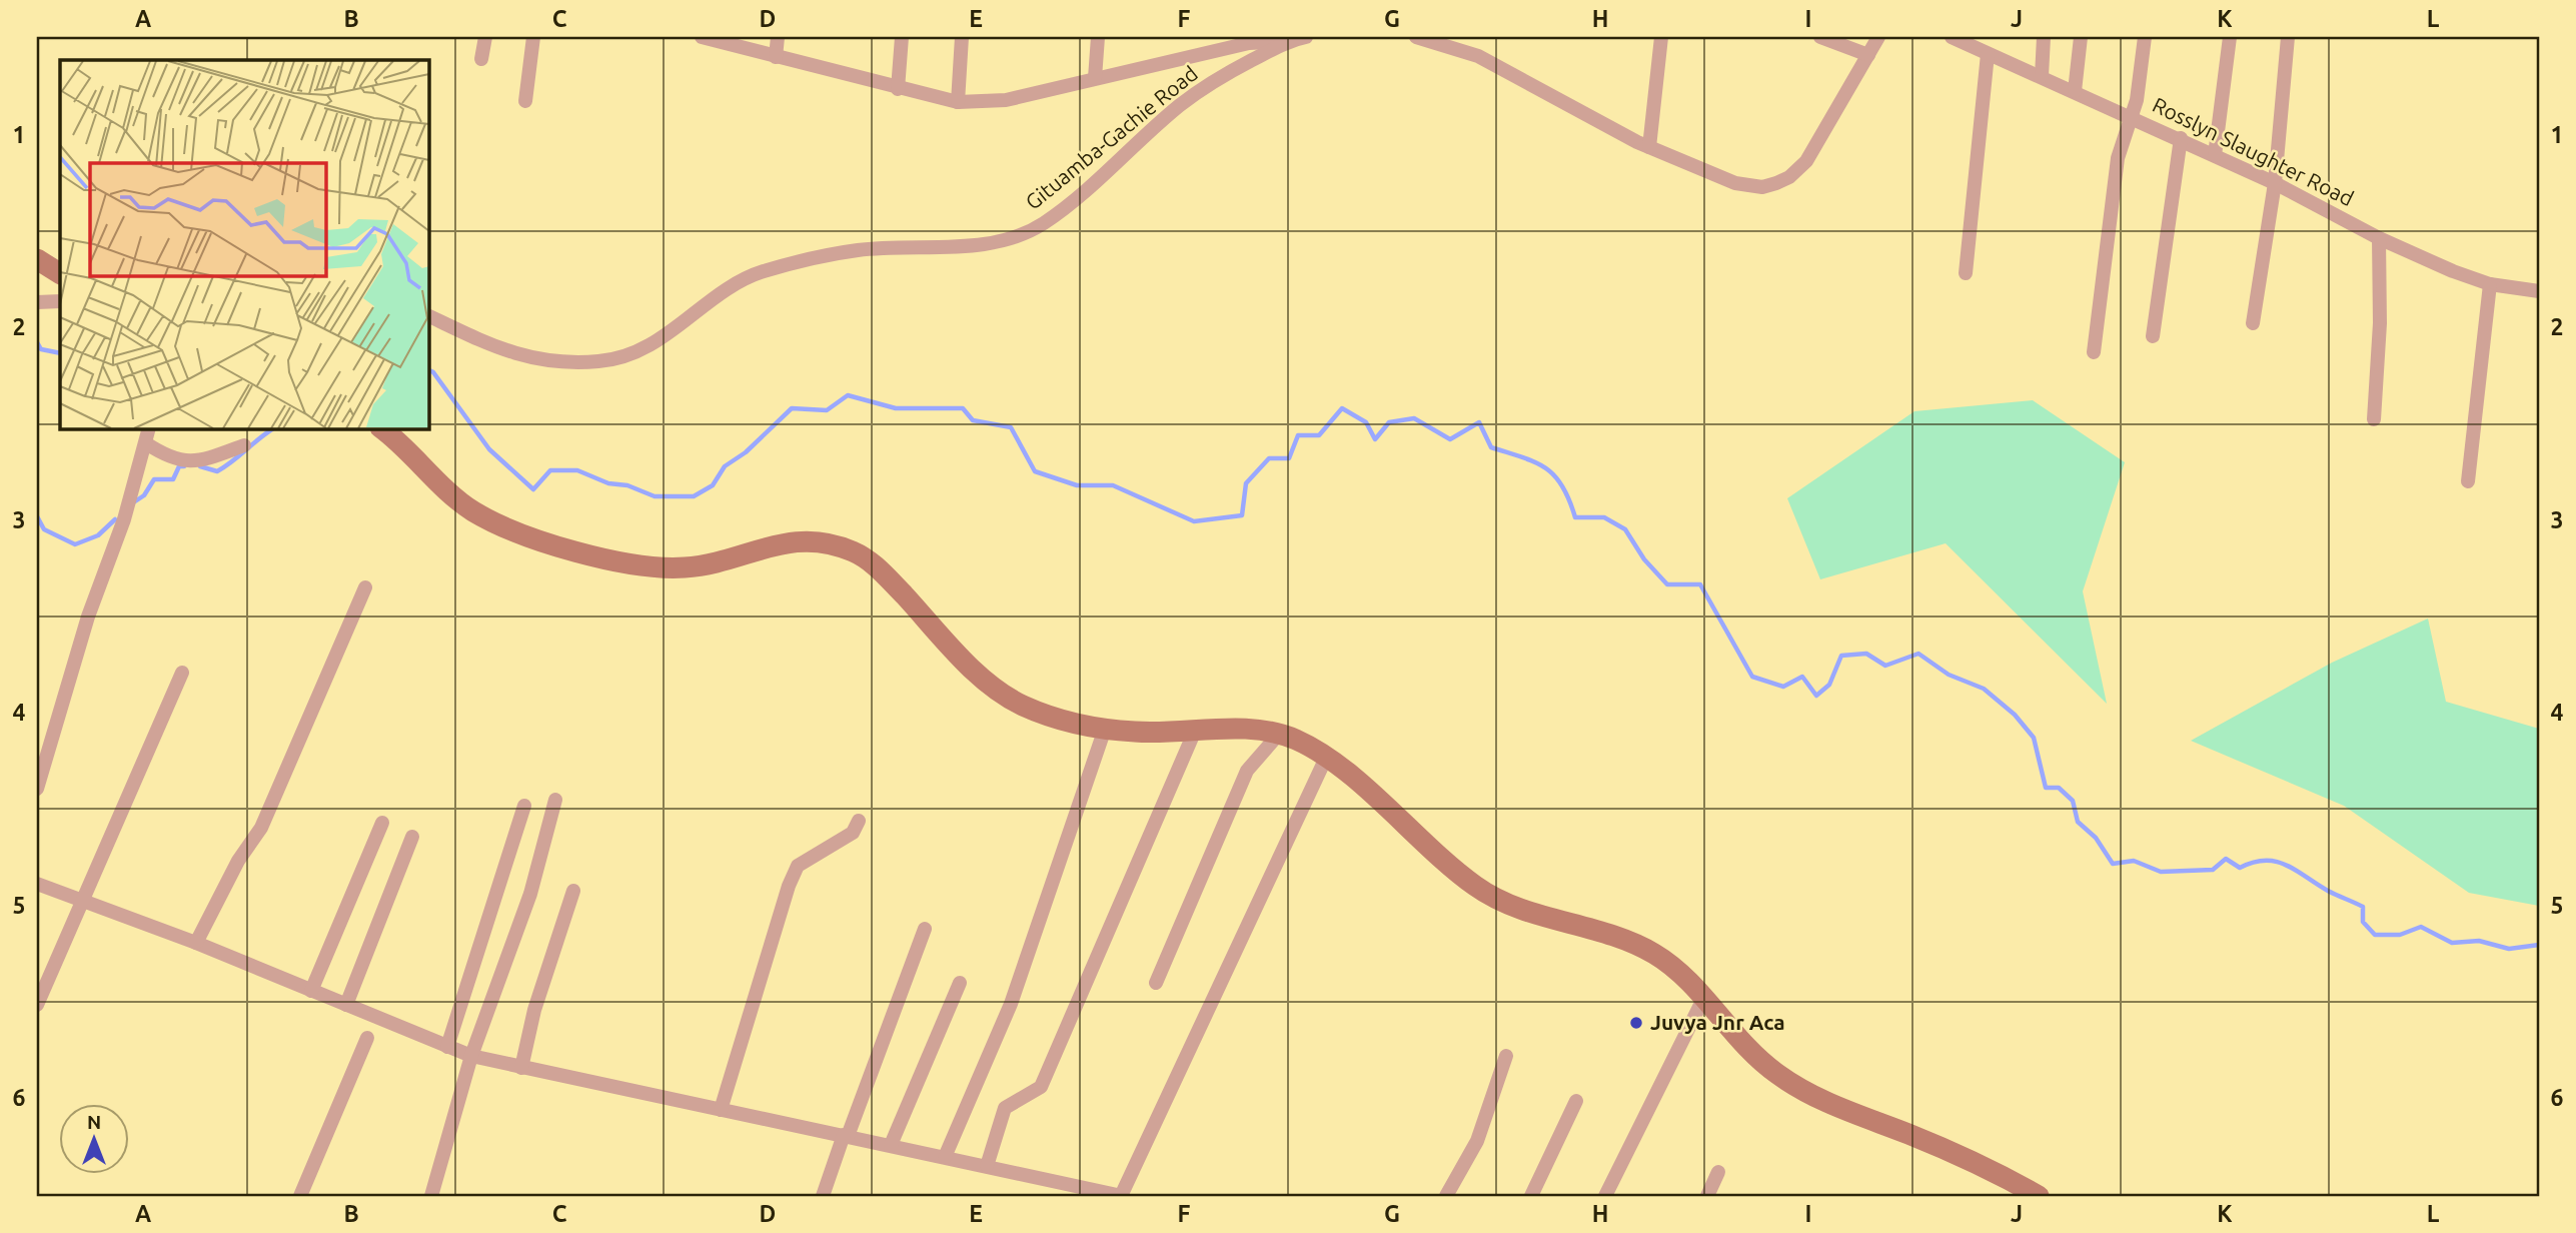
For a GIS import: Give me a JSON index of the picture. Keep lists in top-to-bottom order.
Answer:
{
  "streets": {
    "street": ["Gituamba-Gachie Road", "Rosslyn Slaughter Road"]
  },
  "places": ["Juvya Jnr Aca"],
  "north": "top",
  "grid": {
    "columns": [
      "A",
      "B",
      "C",
      "D",
      "E",
      "F",
      "G",
      "H",
      "I",
      "J",
      "K",
      "L"
    ],
    "rows": [
      "1",
      "2",
      "3",
      "4",
      "5",
      "6"
    ]
  }
}
